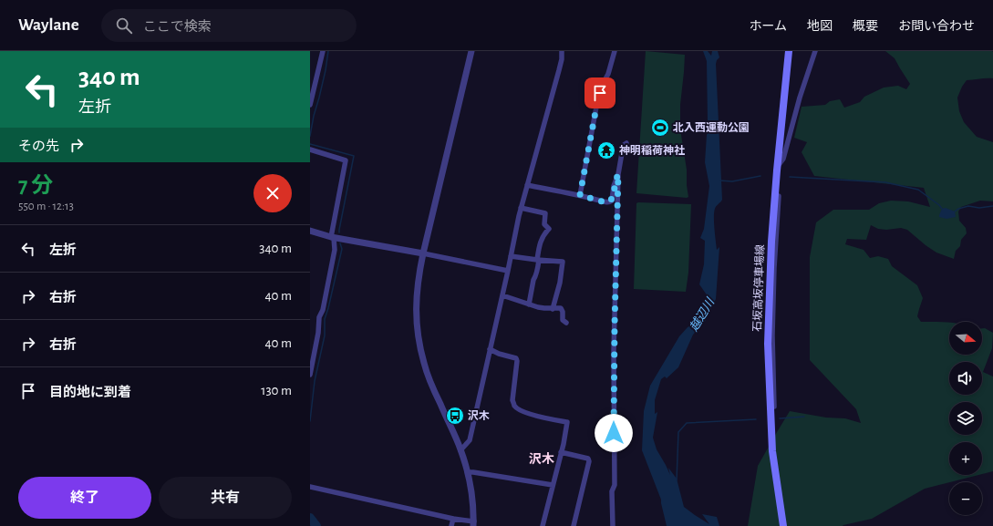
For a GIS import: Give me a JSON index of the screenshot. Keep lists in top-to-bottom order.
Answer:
{
  "streets": {
    "main road": ["石坂高坂停車場線"]
  },
  "districts": ["沢木"],
  "water": ["越辺川"],
  "places": {
    "sports": ["北入西運動公園"],
    "temple": ["神明稲荷神社"],
    "bus stop": ["沢木"]
  },
  "north": "right",
  "page": {
    "header": "Waylane",
    "search": "ここで検索",
    "nav": [
      "ホーム",
      "地図",
      "概要",
      "お問い合わせ"
    ],
    "turn": ["340 m", "左折"],
    "then": "その先",
    "heading": ["7 分", "550 m · 12:13"],
    "list": [
      {
        "name": "左折",
        "value": "340 m"
      },
      {
        "name": "右折",
        "value": "40 m"
      },
      {
        "name": "右折",
        "value": "40 m"
      },
      {
        "name": "目的地に到着",
        "value": "130 m"
      }
    ],
    "map_buttons": ["+", "−"],
    "buttons": ["終了", "共有"]
  }
}
